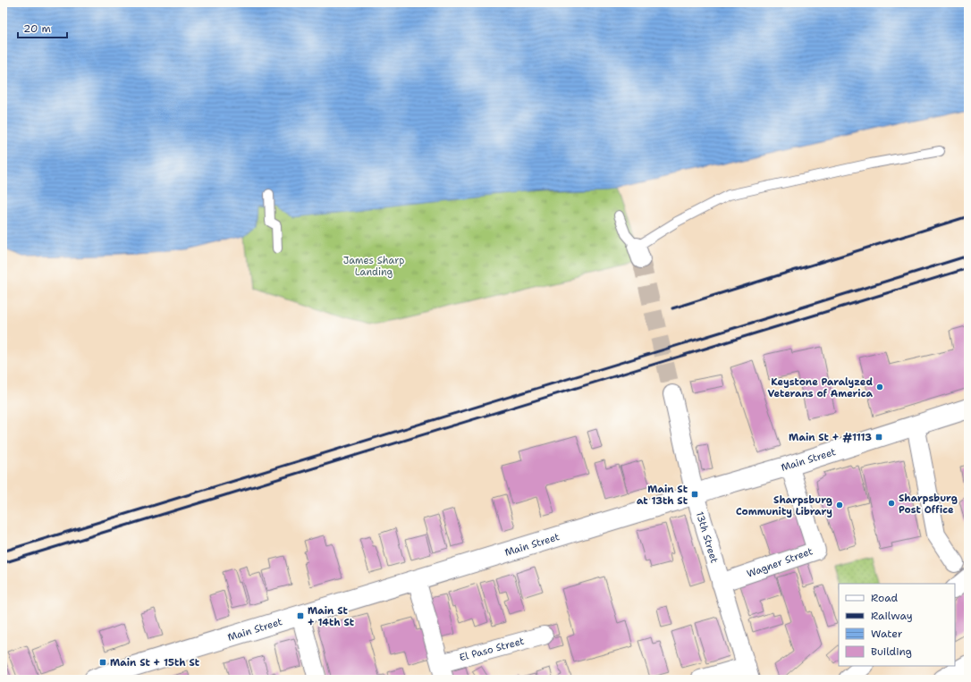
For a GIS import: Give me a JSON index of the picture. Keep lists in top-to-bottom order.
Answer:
{
  "streets": {
    "main road": ["Main Street"],
    "street": ["13th Street", "Wagner Street", "El Paso Street"]
  },
  "crossings": [
    ["Main Street", "13th Street"],
    ["Main Street", "Wagner Street"],
    ["13th Street", "Wagner Street"]
  ],
  "parks": ["James Sharp Landing"],
  "places": {
    "other": ["Keystone Paralyzed Veterans of America", "Sharpsburg Post Office", "Sharpsburg Community Library"],
    "transit": [
      "Main St + #1113",
      "Main St at 13th St",
      "Main St + 14th St",
      "Main St + 15th St"
    ]
  },
  "legend": [
    "Road",
    "Railway",
    "Water",
    "Building"
  ],
  "scale_bar": "20 m"
}
